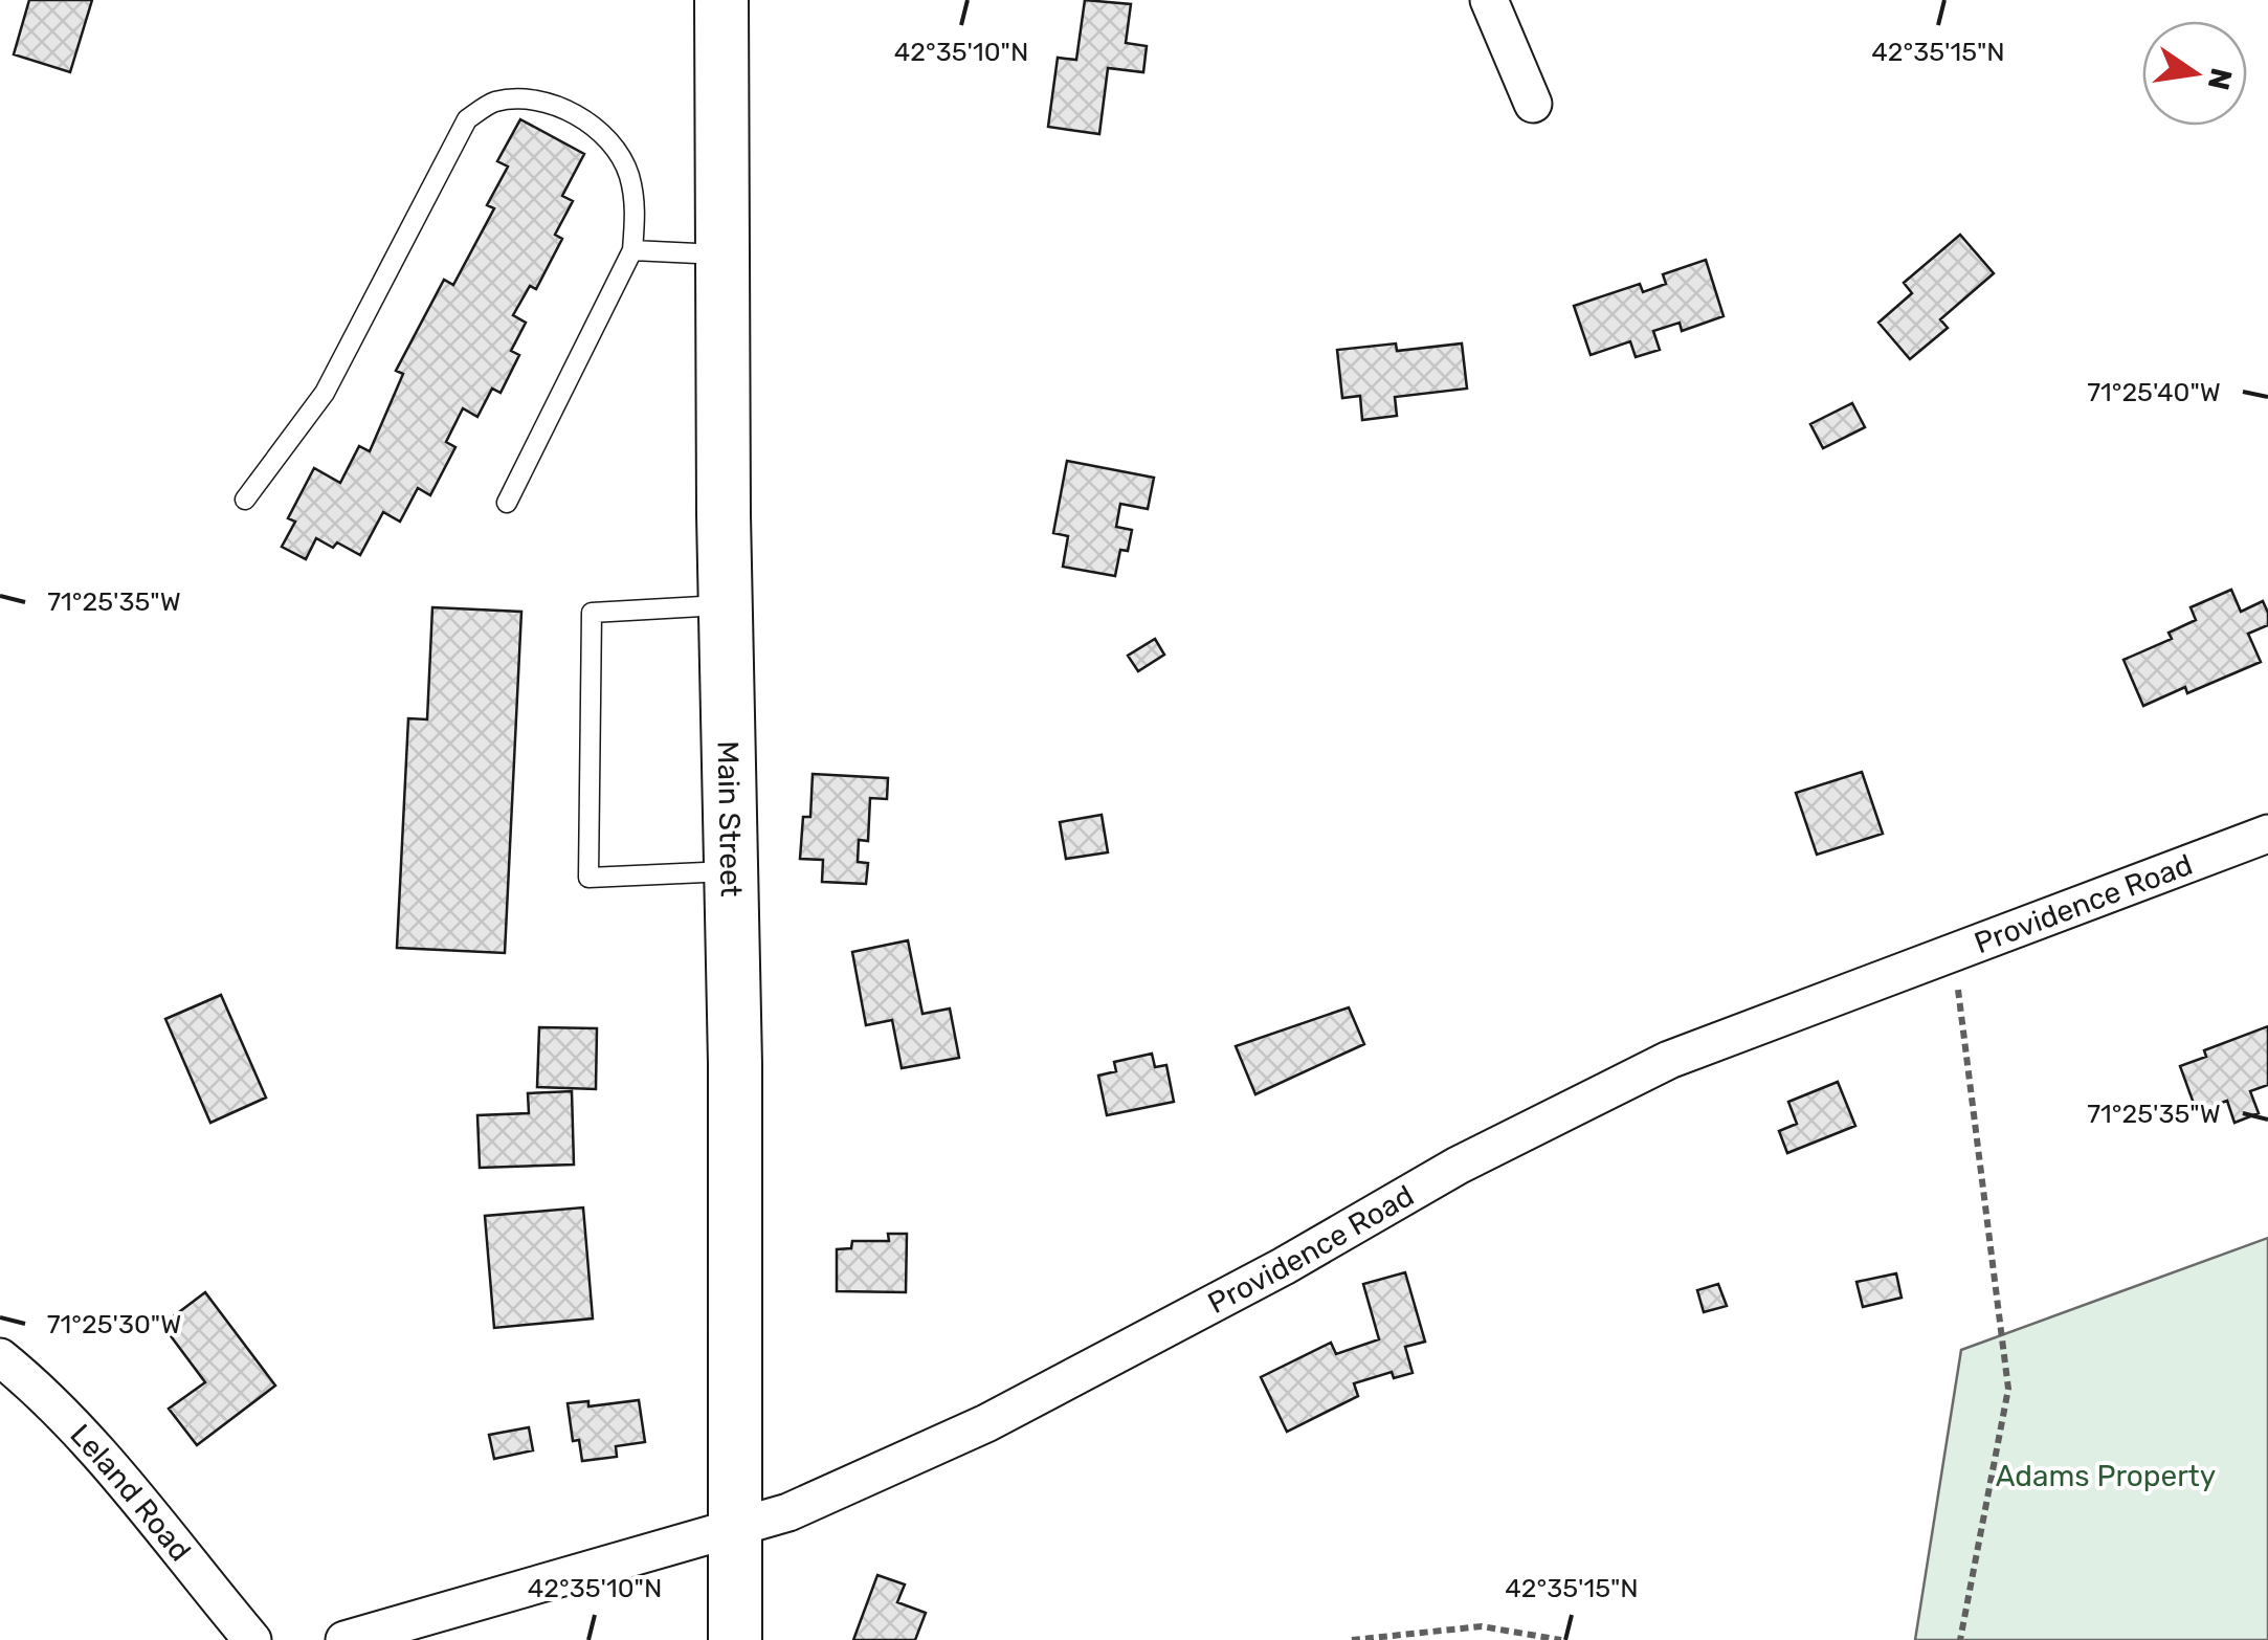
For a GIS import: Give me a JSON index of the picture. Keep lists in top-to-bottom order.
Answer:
{
  "streets": {
    "main road": ["Main Street"],
    "street": ["Providence Road", "Leland Road"]
  },
  "crossings": [
    ["Main Street", "Providence Road"]
  ],
  "parks": ["Adams Property"],
  "north": "right",
  "coordinates": [
    "42°35'10\"N",
    "42°35'15\"N",
    "71°25'40\"W",
    "71°25'35\"W",
    "71°25'30\"W"
  ]
}
